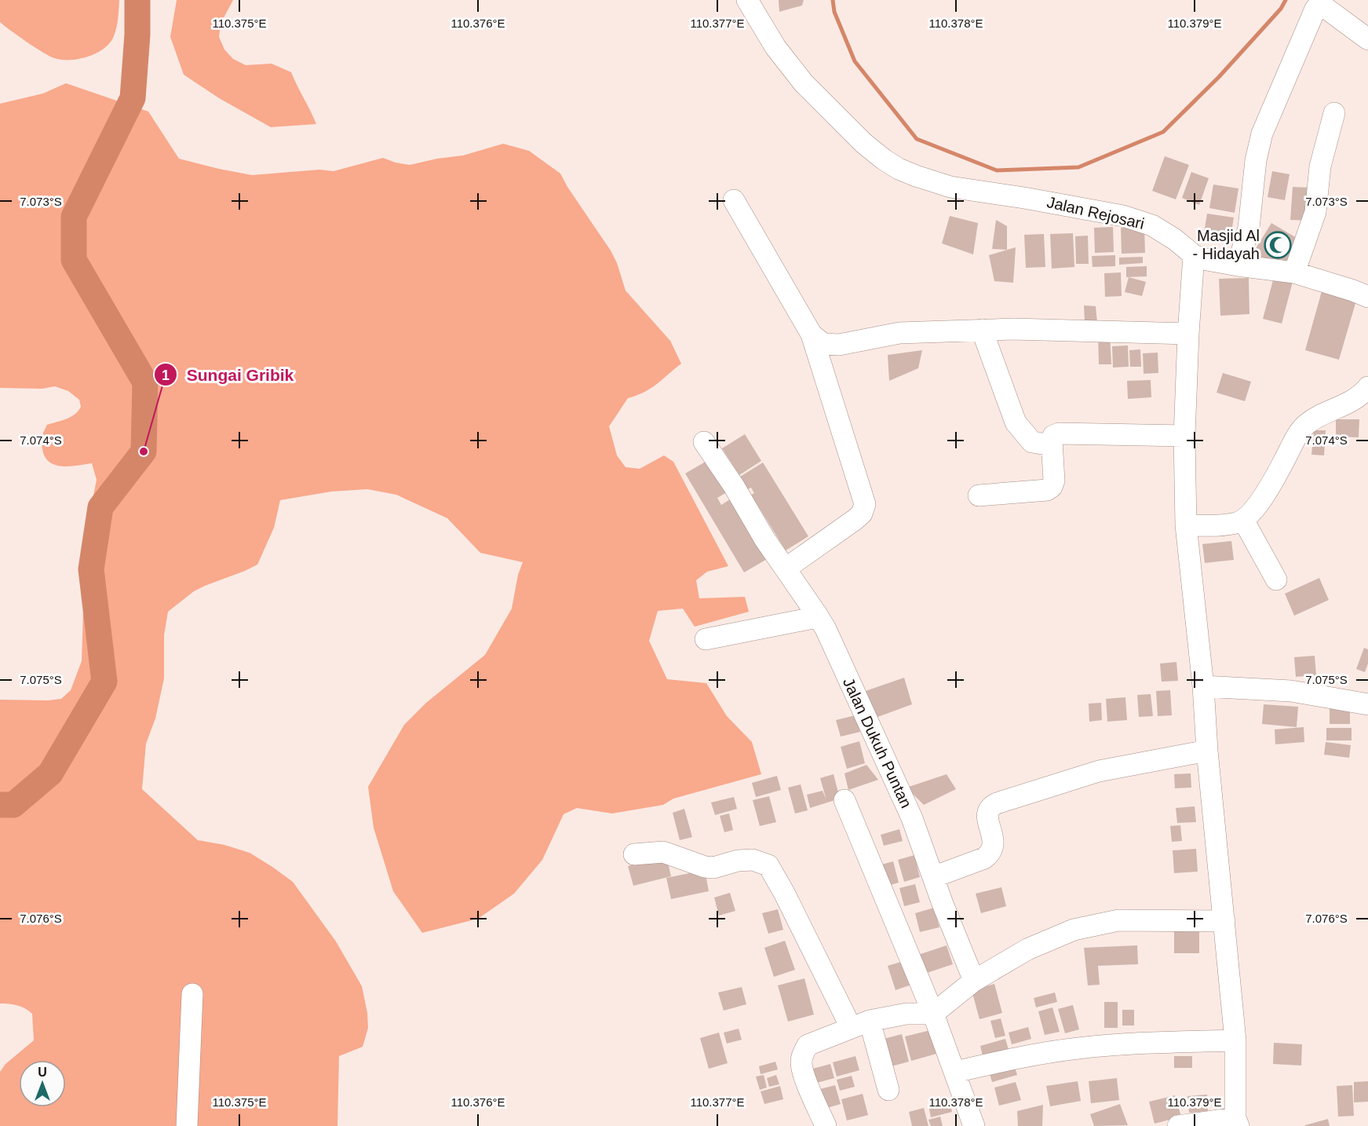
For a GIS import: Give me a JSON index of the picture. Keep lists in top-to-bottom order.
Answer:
{
  "streets": {
    "street": ["Jalan Rejosari", "Jalan Dukuh Puntan"]
  },
  "places": {
    "mosque": ["Masjid Al - Hidayah"],
    "other": ["Sungai Gribik"]
  },
  "north": "top",
  "coordinates": [
    "110.375°E",
    "110.376°E",
    "110.377°E",
    "110.378°E",
    "110.379°E",
    "7.073°S",
    "7.074°S",
    "7.075°S",
    "7.076°S"
  ]
}
